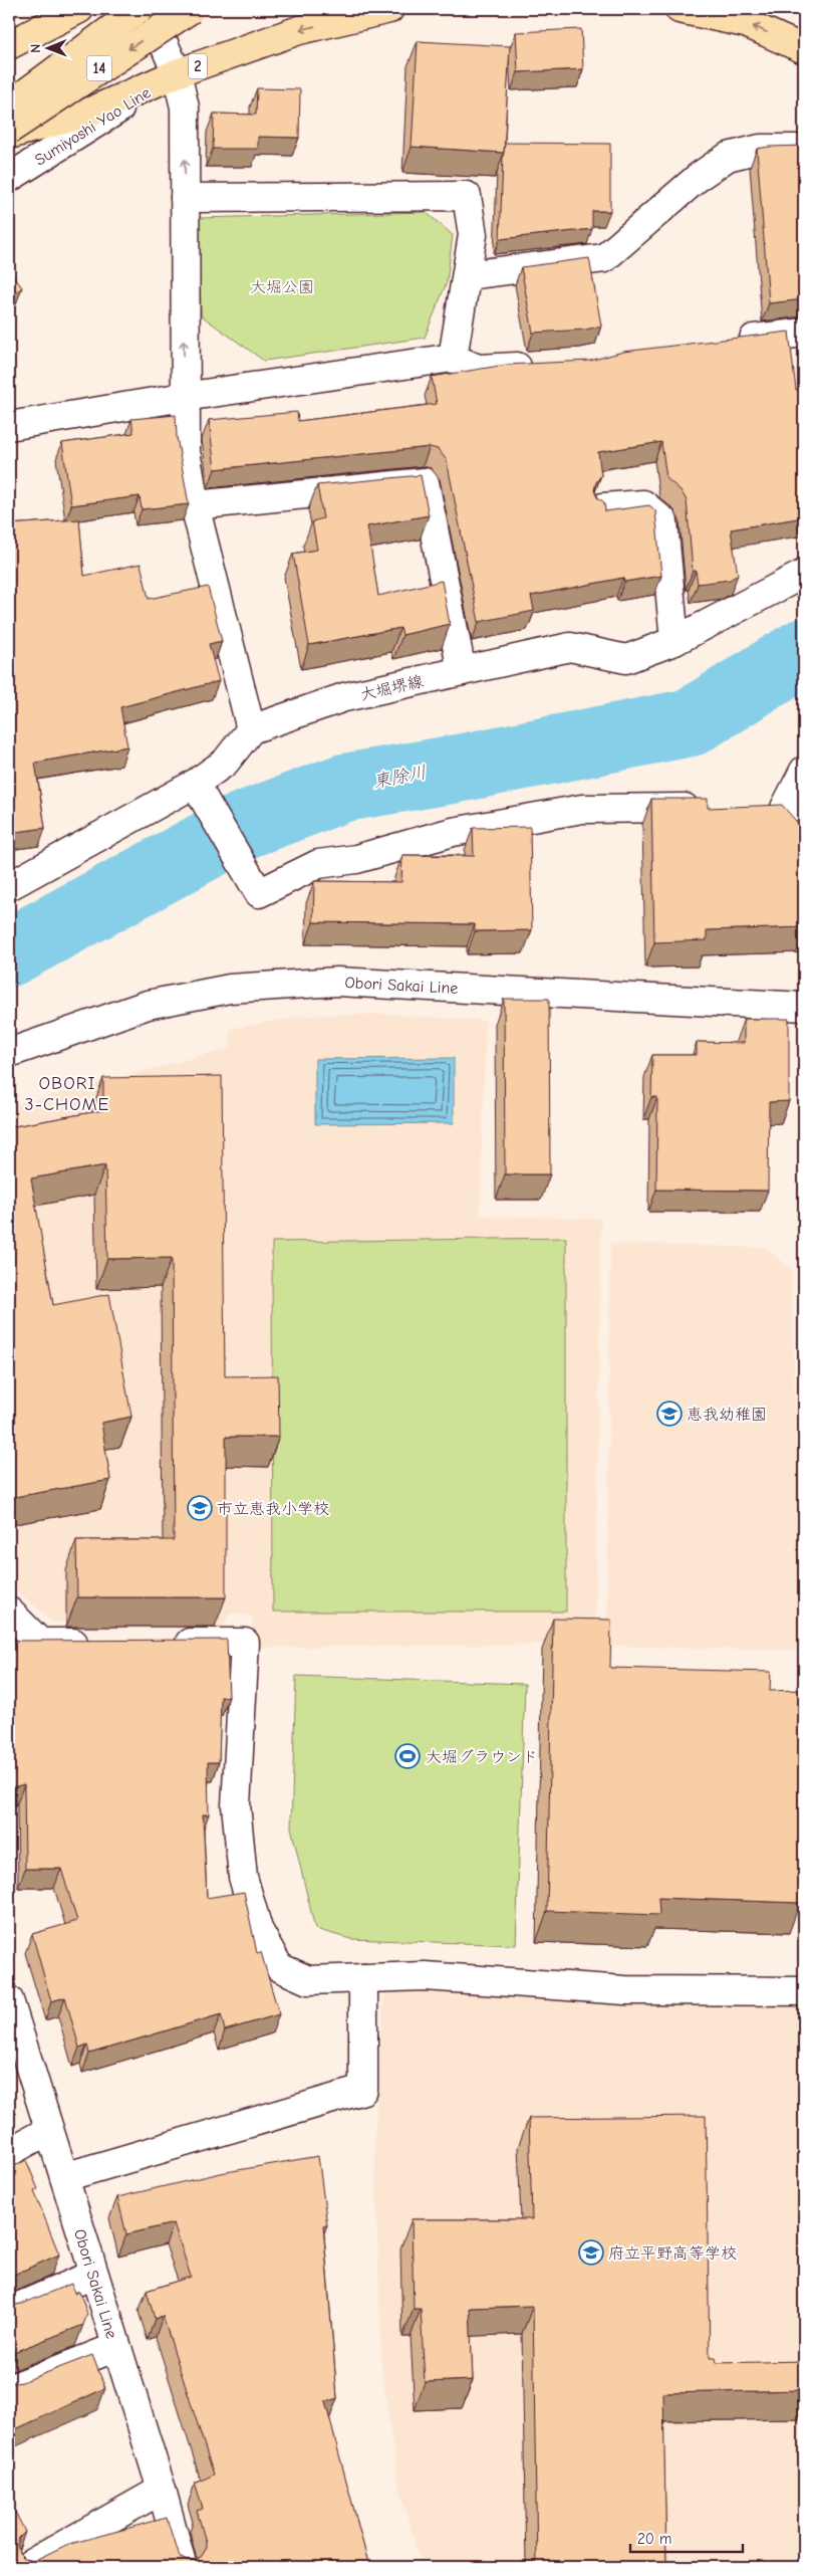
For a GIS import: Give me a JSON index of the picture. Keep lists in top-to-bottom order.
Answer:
{
  "streets": {
    "main road": ["2", "14"],
    "street": ["Sumiyoshi Yao Line", "大堀堺線", "Obori Sakai Line"]
  },
  "crossings": [
    ["2", "Sumiyoshi Yao Line"]
  ],
  "districts": ["OBORI 3-CHOME"],
  "water": ["東除川"],
  "parks": ["大堀公園"],
  "places": {
    "school or university": ["恵我幼稚園", "市立恵我小学校", "府立平野高等学校"],
    "sports": ["大堀グラウンド"]
  },
  "scale_bar": "20 m",
  "north": "left"
}
